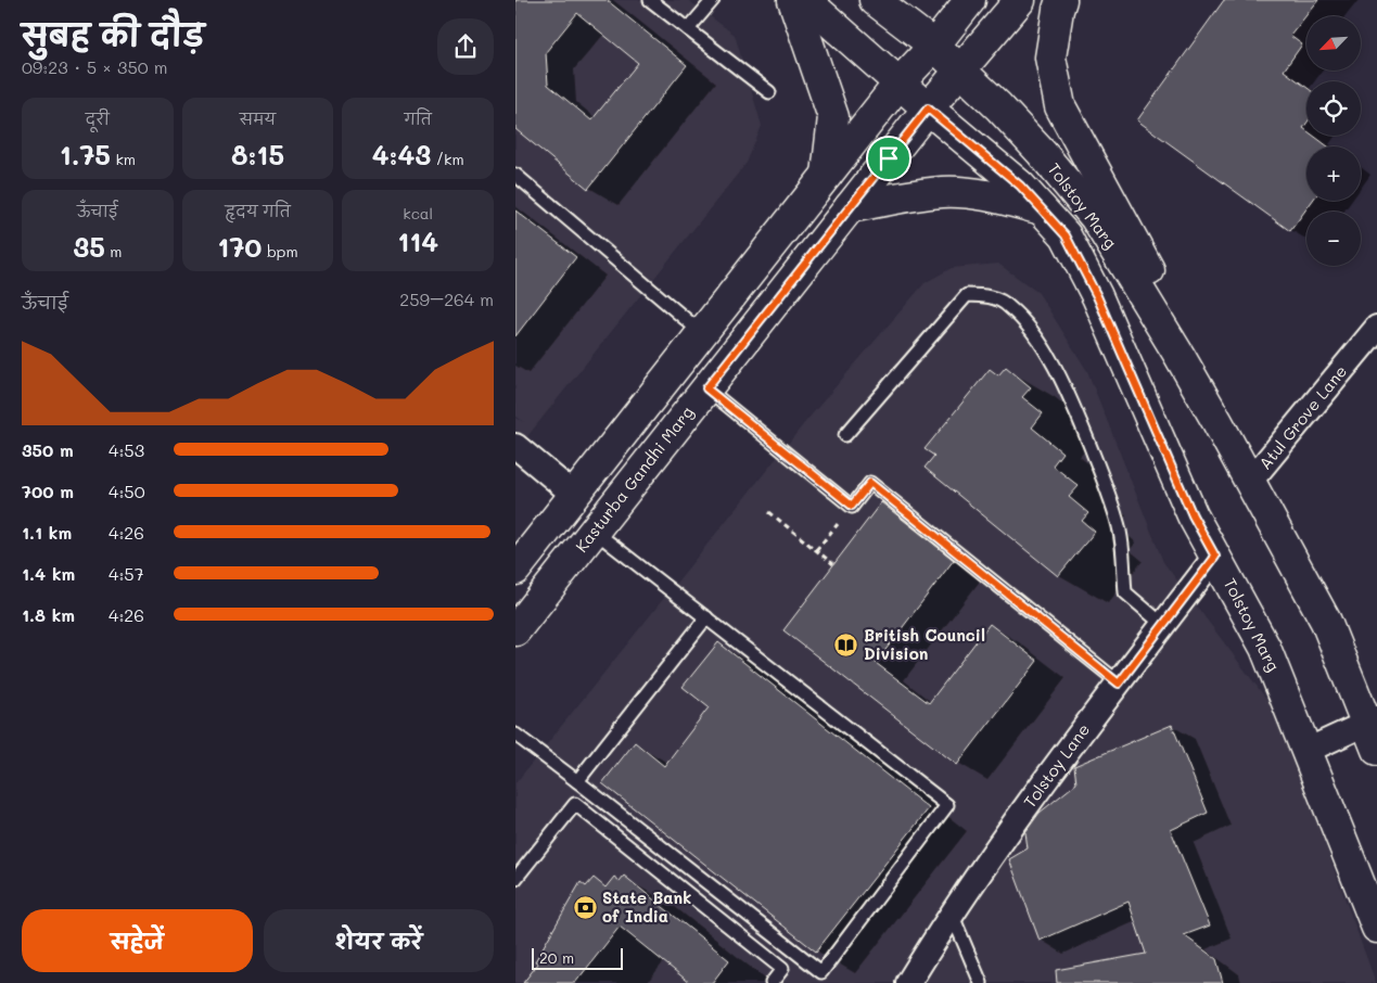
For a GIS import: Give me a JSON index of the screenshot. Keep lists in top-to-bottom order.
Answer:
{
  "streets": {
    "main road": ["Tolstoy Marg", "Kasturba Gandhi Marg"],
    "street": ["Atul Grove Lane", "Tolstoy Lane"]
  },
  "crossings": [
    ["Tolstoy Marg", "Atul Grove Lane"],
    ["Tolstoy Marg", "Kasturba Gandhi Marg"],
    ["Tolstoy Marg", "Tolstoy Lane"]
  ],
  "places": {
    "library": ["British Council Division"],
    "bank": ["State Bank of India"]
  },
  "scale_bar": "20 m",
  "north": "bottom left",
  "page": {
    "heading": ["सुबह की दौड़", "09:23 · 5 × 350 m"],
    "map_buttons": ["+", "−"],
    "stats": [
      ["दूरी", "1.75 km"],
      ["समय", "8:15"],
      ["गति", "4:43 /km"],
      ["ऊँचाई", "35 m"],
      ["हृदय गति", "170 bpm"],
      ["kcal", "114"]
    ],
    "chart": ["ऊँचाई", "259–264 m"],
    "list": [
      {
        "name": "350 m",
        "note": "4:53"
      },
      {
        "name": "700 m",
        "note": "4:50"
      },
      {
        "name": "1.1 km",
        "note": "4:26"
      },
      {
        "name": "1.4 km",
        "note": "4:57"
      },
      {
        "name": "1.8 km",
        "note": "4:26"
      }
    ],
    "buttons": ["सहेजें", "शेयर करें"],
    "scale": "20 m"
  }
}
